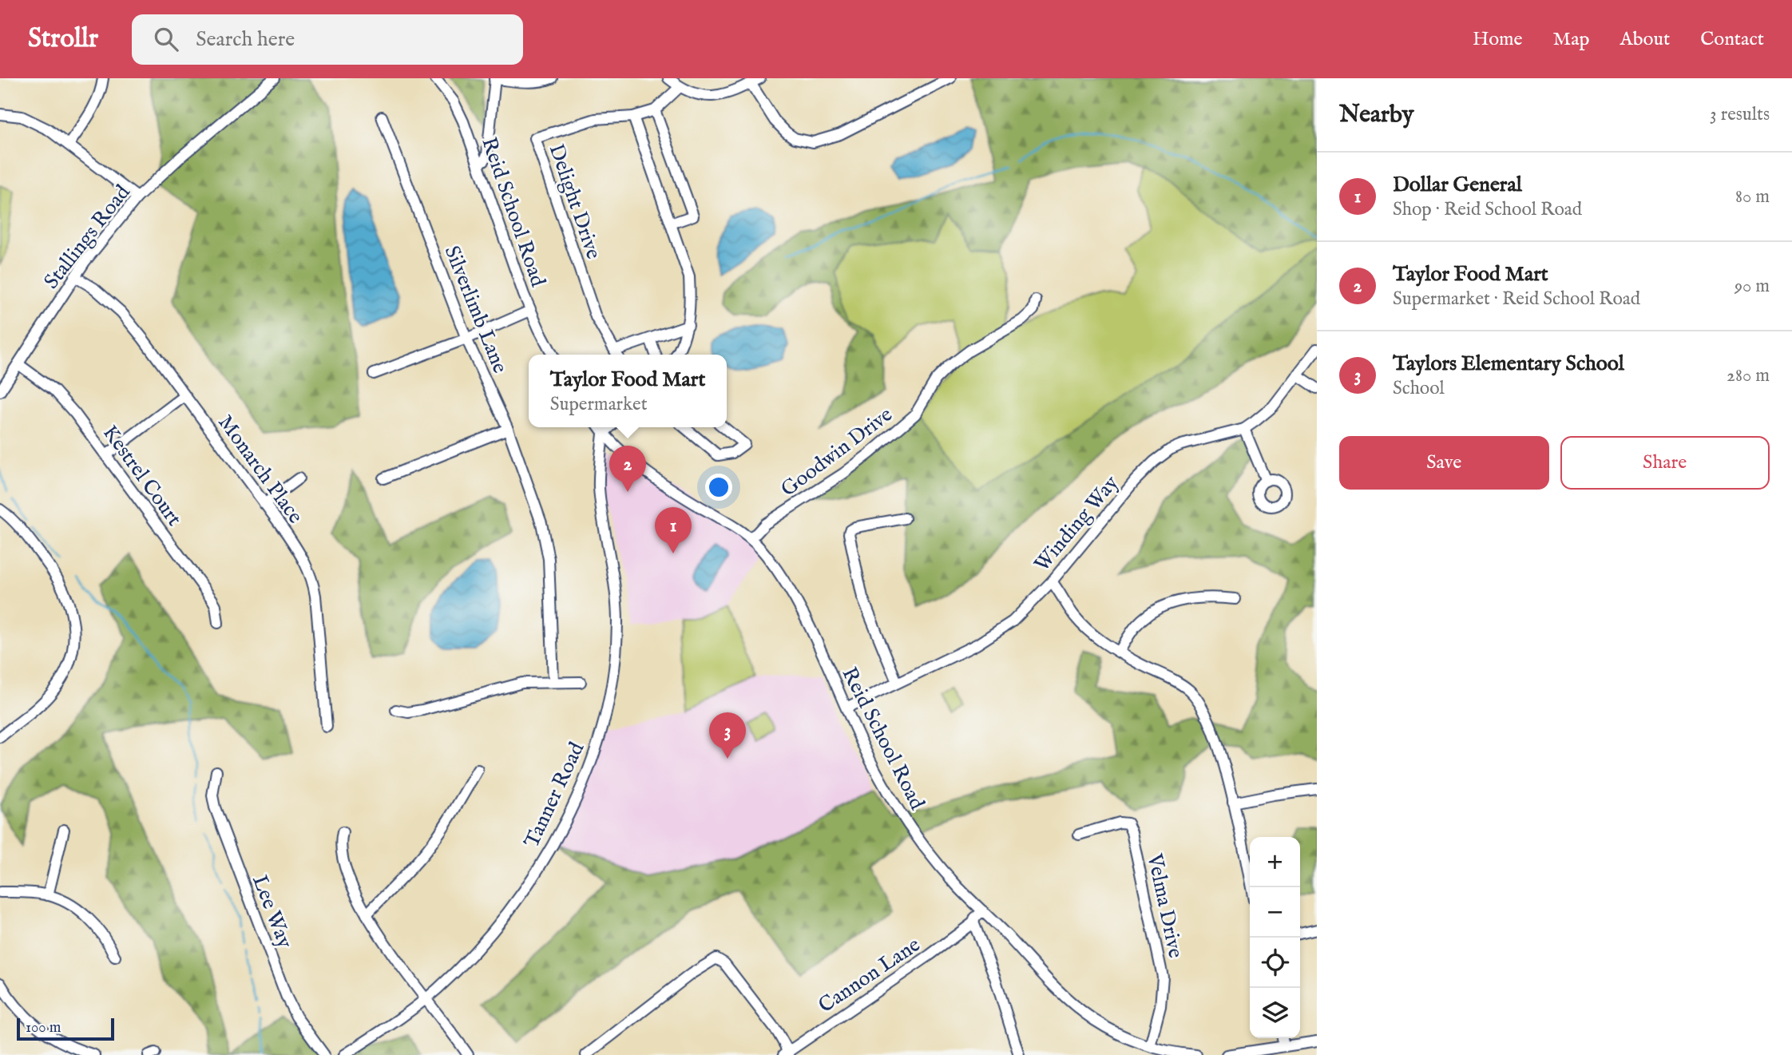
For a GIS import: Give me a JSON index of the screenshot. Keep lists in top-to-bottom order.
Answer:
{
  "streets": {
    "street": [
      "Delight Drive",
      "Reid School Road",
      "Stallings Road",
      "Silverlimb Lane",
      "Goodwin Drive",
      "Monarch Place",
      "Kestrel Court",
      "Winding Way",
      "Tanner Road",
      "Velma Drive",
      "Lee Way",
      "Cannon Lane"
    ]
  },
  "crossings": [
    ["Reid School Road", "Goodwin Drive"],
    ["Reid School Road", "Winding Way"],
    ["Reid School Road", "Tanner Road"],
    ["Reid School Road", "Velma Drive"],
    ["Reid School Road", "Cannon Lane"],
    ["Stallings Road", "Monarch Place"],
    ["Stallings Road", "Kestrel Court"]
  ],
  "scale_bar": "100 m",
  "page": {
    "header": "Strollr",
    "search": "Search here",
    "nav": [
      "Home",
      "Map",
      "About",
      "Contact"
    ],
    "heading": ["Nearby", "3 results"],
    "list": [
      {
        "mark": "1",
        "name": "Dollar General",
        "note": "Shop · Reid School Road",
        "value": "80 m"
      },
      {
        "mark": "2",
        "name": "Taylor Food Mart",
        "note": "Supermarket · Reid School Road",
        "value": "90 m"
      },
      {
        "mark": "3",
        "name": "Taylors Elementary School",
        "note": "School",
        "value": "280 m"
      }
    ],
    "popup": ["Taylor Food Mart", "Supermarket"],
    "buttons": ["Save", "Share"],
    "pins": ["2", "1", "3"],
    "map_buttons": ["+", "−"],
    "scale": "100 m"
  }
}
